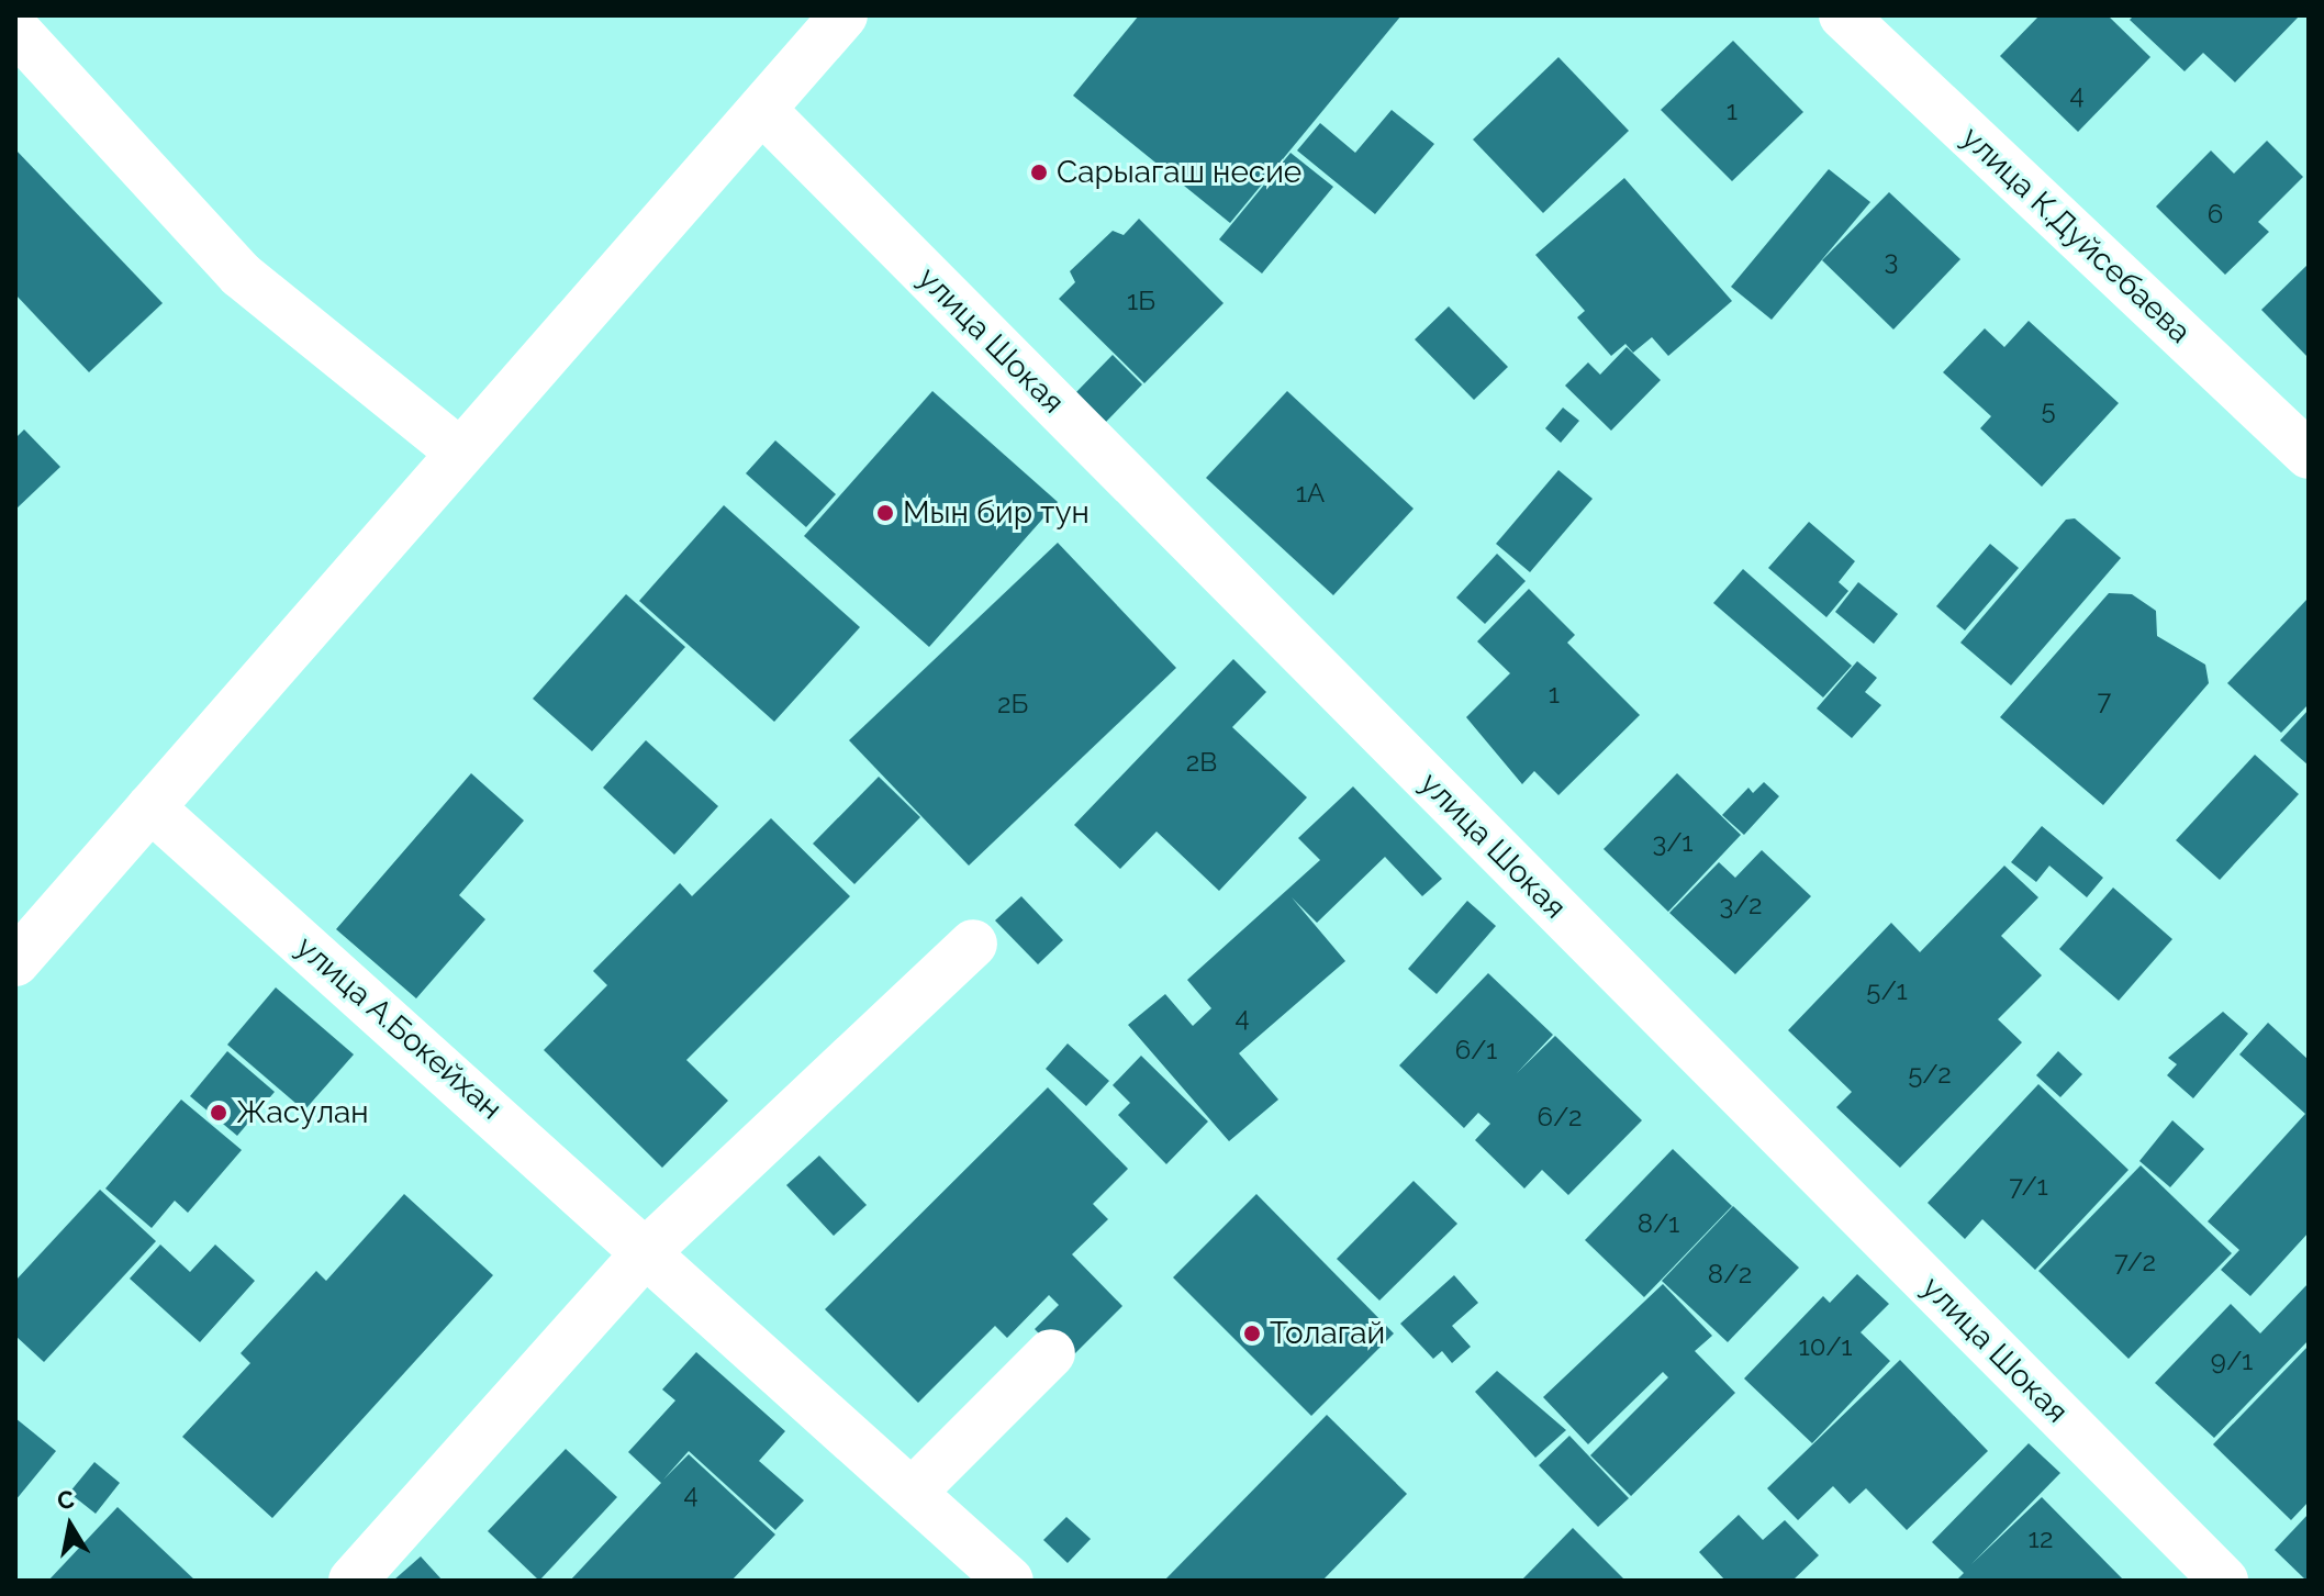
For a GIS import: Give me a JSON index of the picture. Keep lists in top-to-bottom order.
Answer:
{
  "streets": {
    "main road": ["улица К.Дуйсебаева", "улица Шокая", "улица А.Бокейхан"]
  },
  "places": [
    "Сарыагаш несие",
    "Мын бир тун",
    "Жасулан",
    "Толагай"
  ],
  "house_numbers": [
    "4",
    "1",
    "6",
    "3",
    "1Б",
    "5",
    "1А",
    "1",
    "7",
    "2Б",
    "2В",
    "3/1",
    "3/2",
    "5/1",
    "4",
    "6/1",
    "5/2",
    "6/2",
    "7/1",
    "8/1",
    "7/2",
    "8/2",
    "10/1",
    "9/1",
    "4",
    "12"
  ],
  "north": "top"
}
